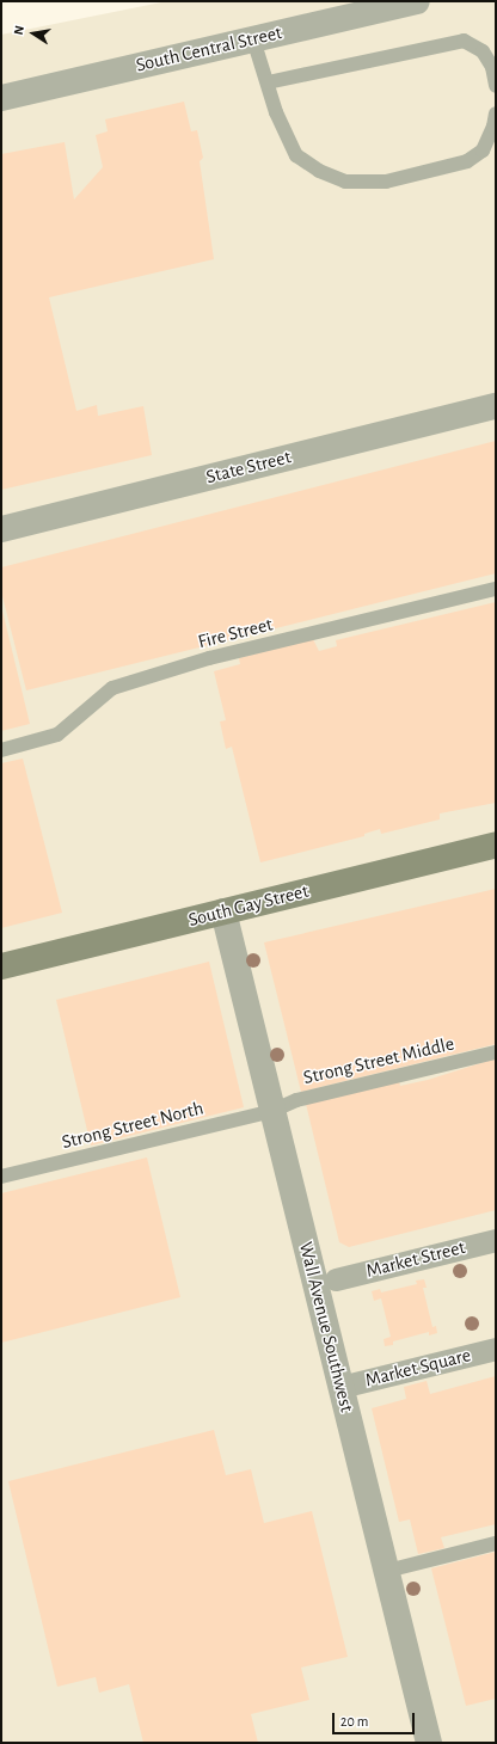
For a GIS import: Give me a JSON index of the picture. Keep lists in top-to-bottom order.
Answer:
{
  "streets": {
    "main road": ["South Gay Street"],
    "street": [
      "South Central Street",
      "State Street",
      "Market Street",
      "Wall Avenue Southwest",
      "Market Square"
    ],
    "lane": ["Fire Street", "Strong Street Middle", "Strong Street North"]
  },
  "crossings": [
    ["South Gay Street", "Wall Avenue Southwest"],
    ["Strong Street Middle", "Strong Street North"],
    ["Strong Street Middle", "Wall Avenue Southwest"],
    ["Strong Street North", "Wall Avenue Southwest"],
    ["Wall Avenue Southwest", "Market Square"]
  ],
  "scale_bar": "20 m",
  "north": "left"
}
